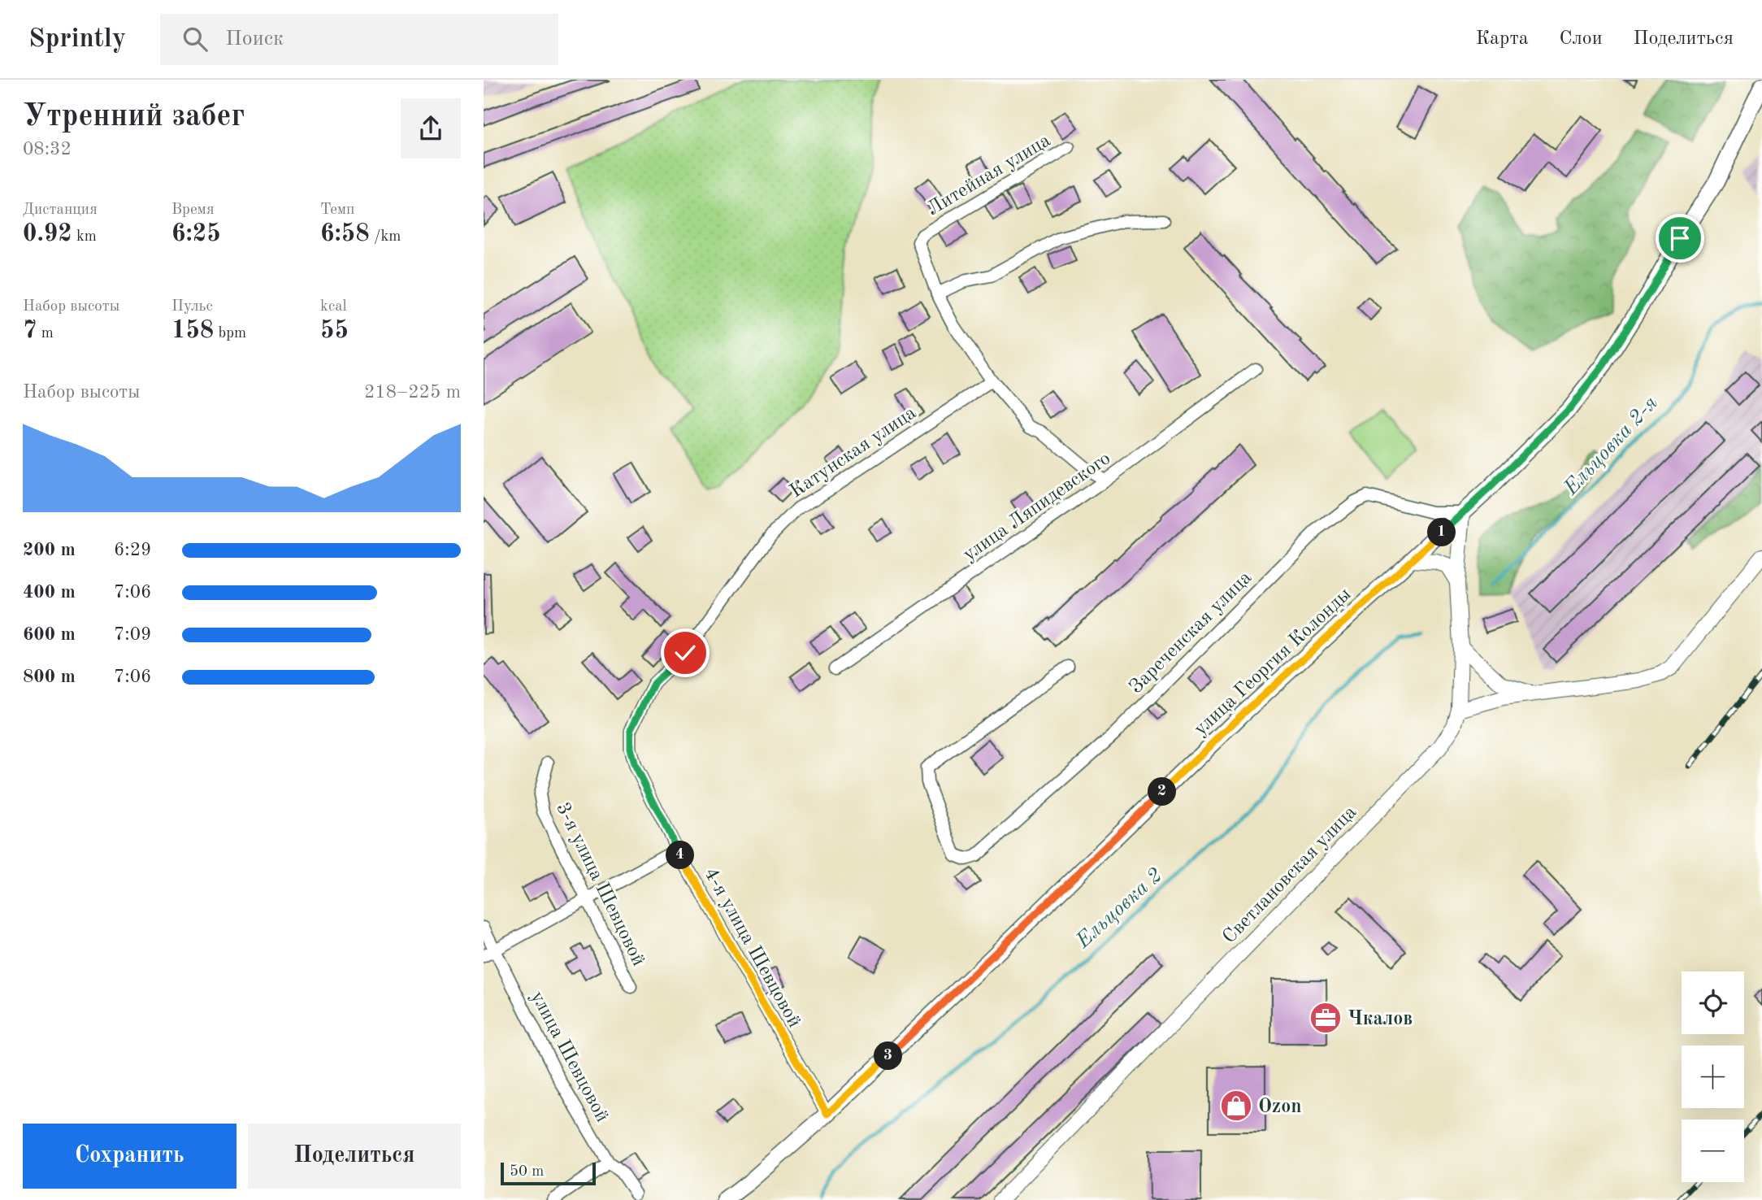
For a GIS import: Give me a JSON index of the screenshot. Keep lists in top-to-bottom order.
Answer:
{
  "streets": {
    "main road": ["улица Георгия Колонды"],
    "street": [
      "Литейная улица",
      "Катунская улица",
      "улица Ляпидевского",
      "Зареченская улица",
      "Светлановская улица",
      "3-я улица Шевцовой",
      "4-я улица Шевцовой",
      "улица Шевцовой"
    ]
  },
  "crossings": [
    ["Литейная улица", "Катунская улица"],
    ["Литейная улица", "улица Ляпидевского"],
    ["Катунская улица", "4-я улица Шевцовой"],
    ["Зареченская улица", "улица Георгия Колонды"],
    ["Зареченская улица", "Светлановская улица"],
    ["улица Георгия Колонды", "Светлановская улица"],
    ["улица Георгия Колонды", "4-я улица Шевцовой"]
  ],
  "water": ["Ельцовка 2-я", "Ельцовка 2"],
  "places": {
    "office": ["Чкалов"],
    "shop": ["Ozon"]
  },
  "scale_bar": "50 m",
  "page": {
    "header": "Sprintly",
    "search": "Поиск",
    "nav": ["Карта", "Слои", "Поделиться"],
    "heading": ["Утренний забег", "08:32"],
    "stats": [
      ["Дистанция", "0.92 km"],
      ["Время", "6:25"],
      ["Темп", "6:58 /km"],
      ["Набор высоты", "7 m"],
      ["Пульс", "158 bpm"],
      ["kcal", "55"]
    ],
    "chart": ["Набор высоты", "218–225 m"],
    "pins": [
      "1",
      "2",
      "4",
      "3"
    ],
    "list": [
      {
        "name": "200 m",
        "note": "6:29"
      },
      {
        "name": "400 m",
        "note": "7:06"
      },
      {
        "name": "600 m",
        "note": "7:09"
      },
      {
        "name": "800 m",
        "note": "7:06"
      }
    ],
    "map_buttons": ["+", "−"],
    "buttons": ["Сохранить", "Поделиться"],
    "scale": "50 m"
  }
}
